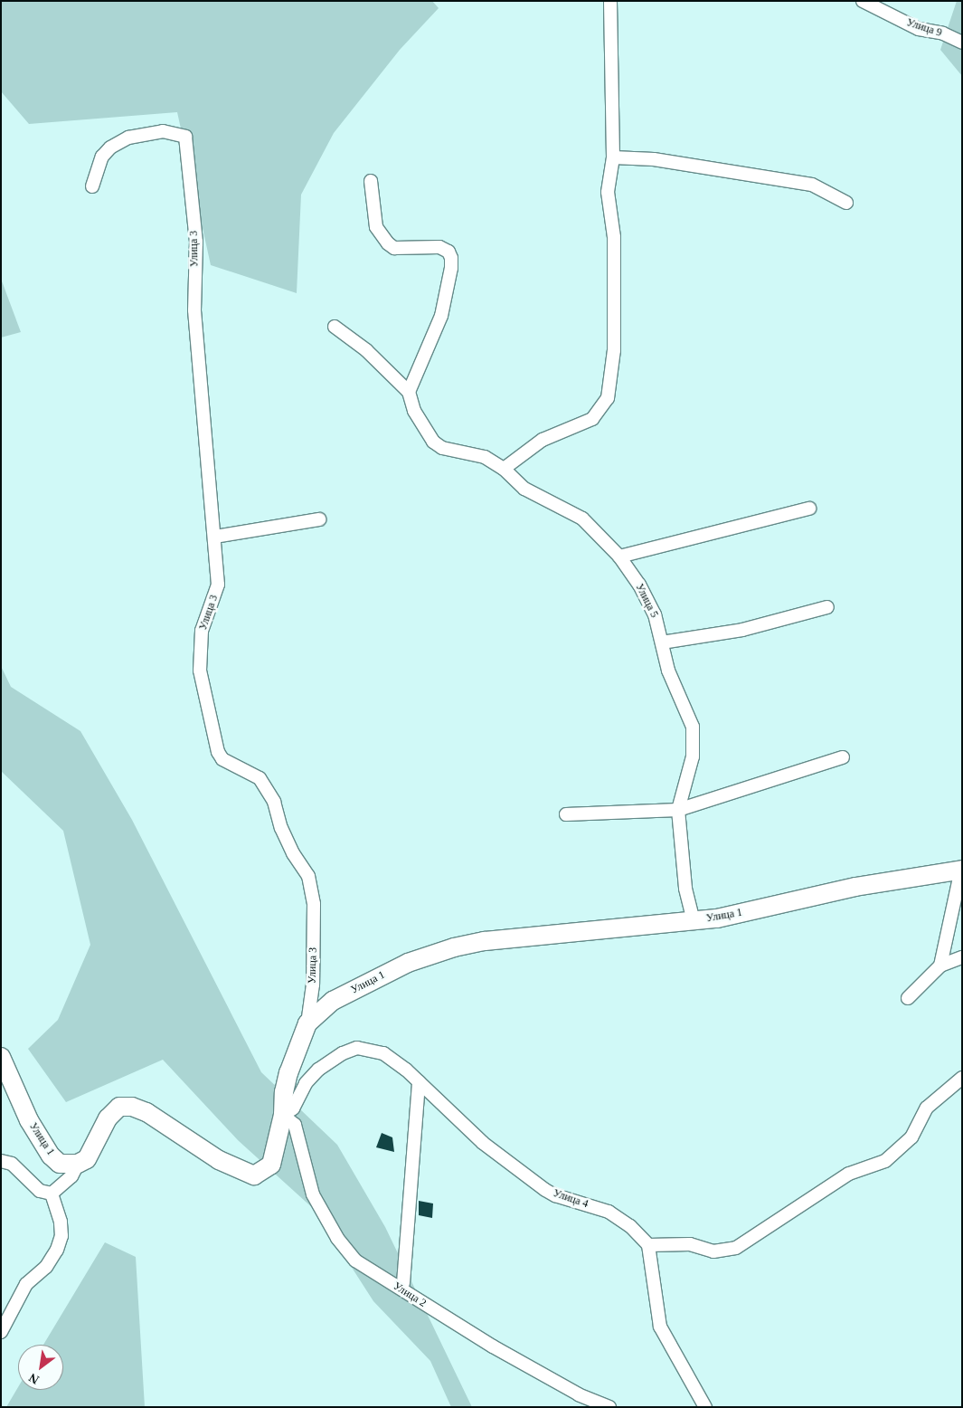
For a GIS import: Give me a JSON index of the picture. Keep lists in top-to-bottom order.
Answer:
{
  "streets": {
    "main road": ["Улица 1"],
    "street": [
      "Улица 9",
      "Улица 3",
      "Улица 5",
      "Улица 4",
      "Улица 2"
    ]
  },
  "crossings": [
    ["Улица 3", "Улица 1"],
    ["Улица 5", "Улица 1"],
    ["Улица 1", "Улица 4"],
    ["Улица 1", "Улица 2"],
    ["Улица 4", "Улица 2"]
  ],
  "north": "bottom left"
}
